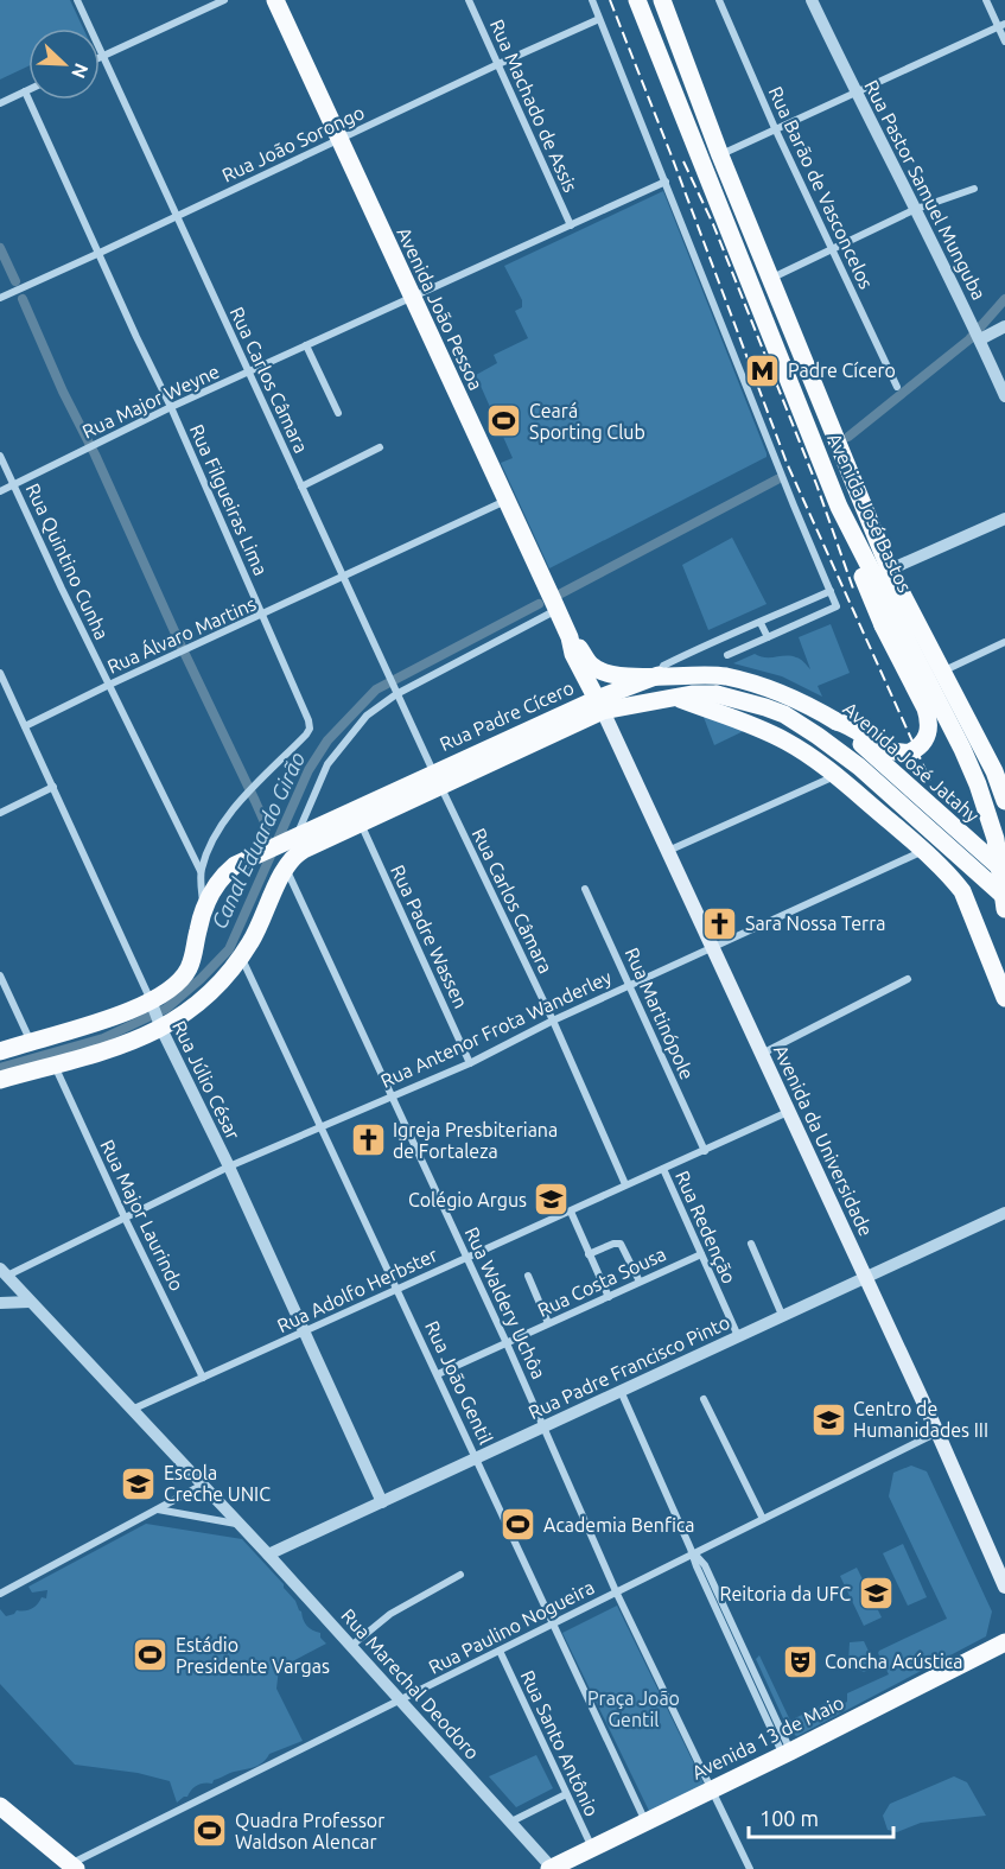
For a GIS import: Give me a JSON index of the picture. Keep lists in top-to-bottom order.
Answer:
{
  "streets": {
    "main road": [
      "Avenida João Pessoa",
      "Avenida José Bastos",
      "Rua Padre Cícero",
      "Avenida José Jatahy",
      "Avenida da Universidade",
      "Avenida 13 de Maio"
    ],
    "street": [
      "Rua Machado de Assis",
      "Rua João Sorongo",
      "Rua Barão de Vasconcelos",
      "Rua Pastor Samuel Munguba",
      "Rua Carlos Câmara",
      "Rua Major Weyne",
      "Rua Filgueiras Lima",
      "Rua Quintino Cunha",
      "Rua Álvaro Martins",
      "Rua Padre Wassen",
      "Rua Martinópole",
      "Rua Antenor Frota Wanderley",
      "Rua Júlio César",
      "Rua Major Laurindo",
      "Rua Redenção",
      "Rua Costa Sousa",
      "Rua Adolfo Herbster",
      "Rua Waldery Uchôa",
      "Rua Padre Francisco Pinto",
      "Rua João Gentil",
      "Rua Paulino Nogueira",
      "Rua Marechal Deodoro",
      "Rua Santo Antônio"
    ]
  },
  "crossings": [
    ["Rua Machado de Assis", "Rua João Sorongo"],
    ["Rua Machado de Assis", "Rua Major Weyne"],
    ["Rua João Sorongo", "Avenida João Pessoa"],
    ["Rua João Sorongo", "Rua Carlos Câmara"],
    ["Rua João Sorongo", "Rua Filgueiras Lima"],
    ["Avenida João Pessoa", "Rua Major Weyne"],
    ["Avenida João Pessoa", "Rua Álvaro Martins"],
    ["Avenida João Pessoa", "Rua Padre Cícero"],
    ["Avenida João Pessoa", "Avenida José Jatahy"],
    ["Avenida João Pessoa", "Avenida da Universidade"],
    ["Rua Carlos Câmara", "Rua Major Weyne"],
    ["Rua Carlos Câmara", "Rua Álvaro Martins"],
    ["Rua Carlos Câmara", "Rua Padre Cícero"],
    ["Rua Carlos Câmara", "Rua Antenor Frota Wanderley"],
    ["Rua Carlos Câmara", "Rua Adolfo Herbster"],
    ["Rua Major Weyne", "Rua Filgueiras Lima"],
    ["Rua Major Weyne", "Rua Quintino Cunha"],
    ["Rua Filgueiras Lima", "Rua Quintino Cunha"],
    ["Rua Filgueiras Lima", "Rua Álvaro Martins"],
    ["Rua Quintino Cunha", "Rua Álvaro Martins"],
    ["Rua Álvaro Martins", "Rua Júlio César"],
    ["Rua Padre Cícero", "Avenida José Jatahy"],
    ["Rua Padre Cícero", "Rua Padre Wassen"],
    ["Rua Padre Cícero", "Rua Júlio César"],
    ["Rua Padre Cícero", "Avenida da Universidade"],
    ["Rua Padre Cícero", "Rua Waldery Uchôa"],
    ["Rua Padre Wassen", "Rua Antenor Frota Wanderley"],
    ["Rua Martinópole", "Rua Antenor Frota Wanderley"],
    ["Rua Martinópole", "Rua Adolfo Herbster"],
    ["Rua Antenor Frota Wanderley", "Rua Júlio César"],
    ["Rua Antenor Frota Wanderley", "Avenida da Universidade"],
    ["Rua Antenor Frota Wanderley", "Rua Major Laurindo"],
    ["Rua Antenor Frota Wanderley", "Rua Waldery Uchôa"],
    ["Rua Antenor Frota Wanderley", "Rua João Gentil"],
    ["Rua Antenor Frota Wanderley", "Rua Marechal Deodoro"],
    ["Rua Júlio César", "Rua Adolfo Herbster"],
    ["Rua Júlio César", "Rua Padre Francisco Pinto"],
    ["Avenida da Universidade", "Rua Adolfo Herbster"],
    ["Avenida da Universidade", "Rua Padre Francisco Pinto"],
    ["Avenida da Universidade", "Rua Paulino Nogueira"],
    ["Rua Major Laurindo", "Rua Adolfo Herbster"],
    ["Rua Redenção", "Rua Costa Sousa"],
    ["Rua Redenção", "Rua Adolfo Herbster"],
    ["Rua Redenção", "Rua Padre Francisco Pinto"],
    ["Rua Costa Sousa", "Rua Waldery Uchôa"],
    ["Rua Costa Sousa", "Rua João Gentil"],
    ["Rua Adolfo Herbster", "Rua Waldery Uchôa"],
    ["Rua Adolfo Herbster", "Rua João Gentil"],
    ["Rua Adolfo Herbster", "Rua Marechal Deodoro"],
    ["Rua Waldery Uchôa", "Rua Padre Francisco Pinto"],
    ["Rua Waldery Uchôa", "Rua Paulino Nogueira"],
    ["Rua Waldery Uchôa", "Avenida 13 de Maio"],
    ["Rua Padre Francisco Pinto", "Rua João Gentil"],
    ["Rua Padre Francisco Pinto", "Rua Marechal Deodoro"],
    ["Rua João Gentil", "Rua Paulino Nogueira"],
    ["Rua João Gentil", "Avenida 13 de Maio"],
    ["Rua Paulino Nogueira", "Rua Marechal Deodoro"],
    ["Rua Paulino Nogueira", "Rua Santo Antônio"],
    ["Rua Marechal Deodoro", "Avenida 13 de Maio"],
    ["Avenida 13 de Maio", "Rua Santo Antônio"]
  ],
  "water": ["Canal Eduardo Girão"],
  "parks": ["Praça João Gentil"],
  "places": {
    "metro station": ["Padre Cícero"],
    "sports": [
      "Ceará Sporting Club",
      "Academia Benfica",
      "Estádio Presidente Vargas",
      "Quadra Professor Waldson Alencar"
    ],
    "church": ["Sara Nossa Terra", "Igreja Presbiteriana de Fortaleza"],
    "school or university": [
      "Colégio Argus",
      "Centro de Humanidades III",
      "Escola Creche UNIC",
      "Reitoria da UFC"
    ],
    "theatre": ["Concha Acústica"]
  },
  "scale_bar": "100 m",
  "north": "bottom right"
}
